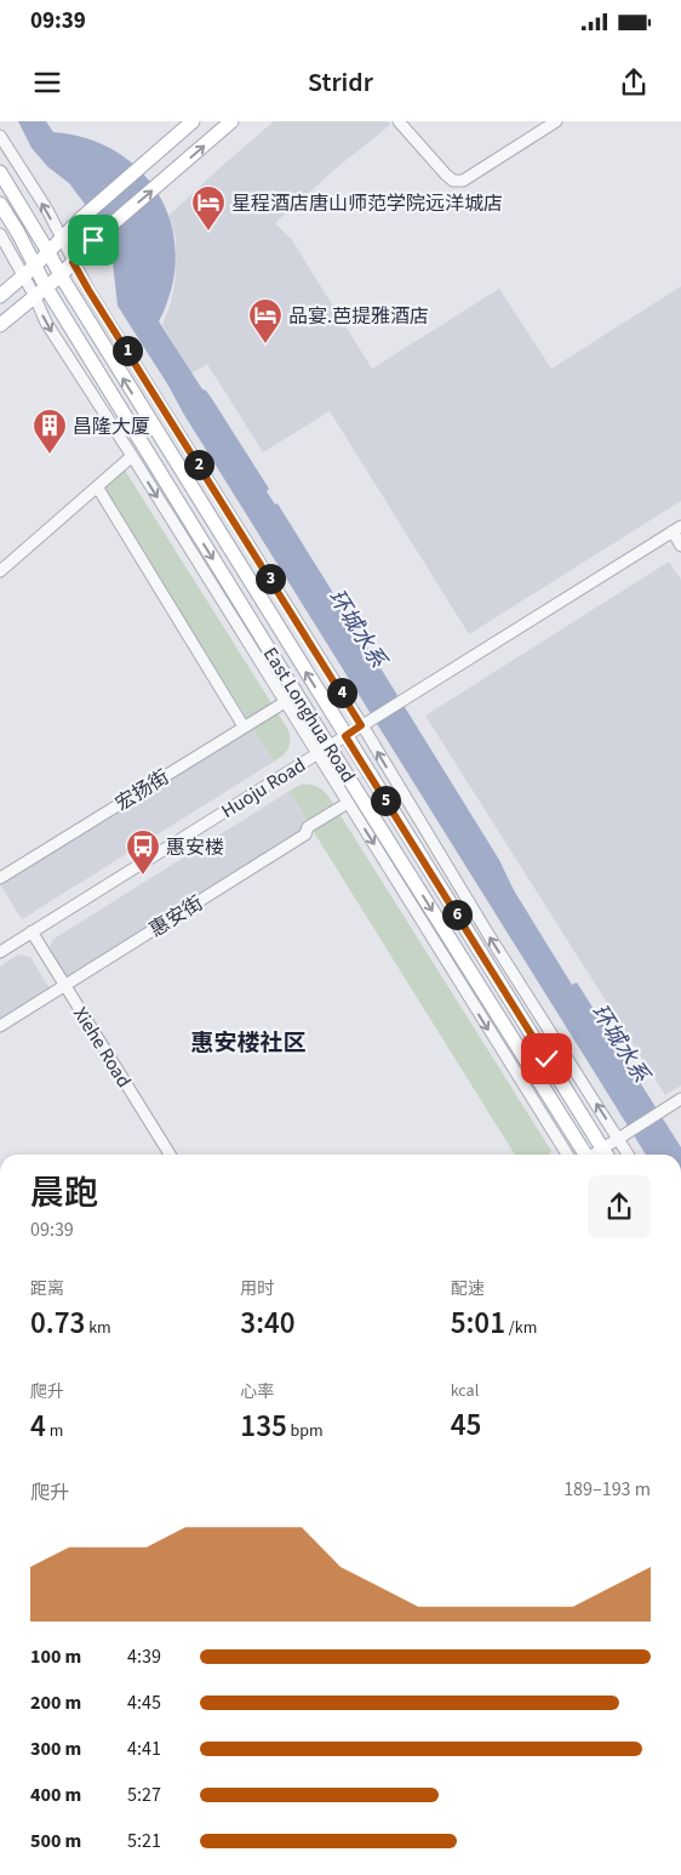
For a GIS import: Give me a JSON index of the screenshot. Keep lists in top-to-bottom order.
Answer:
{
  "streets": {
    "main road": ["East Longhua Road"],
    "street": [
      "Huoju Road",
      "宏扬街",
      "惠安街",
      "Xiehe Road"
    ]
  },
  "crossings": [
    ["East Longhua Road", "Huoju Road"],
    ["Huoju Road", "Xiehe Road"],
    ["惠安街", "Xiehe Road"]
  ],
  "districts": ["惠安楼社区"],
  "water": ["环城水系"],
  "places": {
    "hotel": ["星程酒店唐山师范学院远洋城店", "品宴.芭提雅酒店"],
    "building": ["昌隆大厦"],
    "bus stop": ["惠安楼"]
  },
  "page": {
    "status": "09:39",
    "header": "Stridr",
    "pins": [
      "1",
      "2",
      "3",
      "4",
      "5",
      "6"
    ],
    "heading": ["晨跑", "09:39"],
    "stats": [
      ["距离", "0.73 km"],
      ["用时", "3:40"],
      ["配速", "5:01 /km"],
      ["爬升", "4 m"],
      ["心率", "135 bpm"],
      ["kcal", "45"]
    ],
    "chart": ["爬升", "189–193 m"],
    "list": [
      {
        "name": "100 m",
        "note": "4:39"
      },
      {
        "name": "200 m",
        "note": "4:45"
      },
      {
        "name": "300 m",
        "note": "4:41"
      },
      {
        "name": "400 m",
        "note": "5:27"
      },
      {
        "name": "500 m",
        "note": "5:21"
      }
    ]
  }
}
